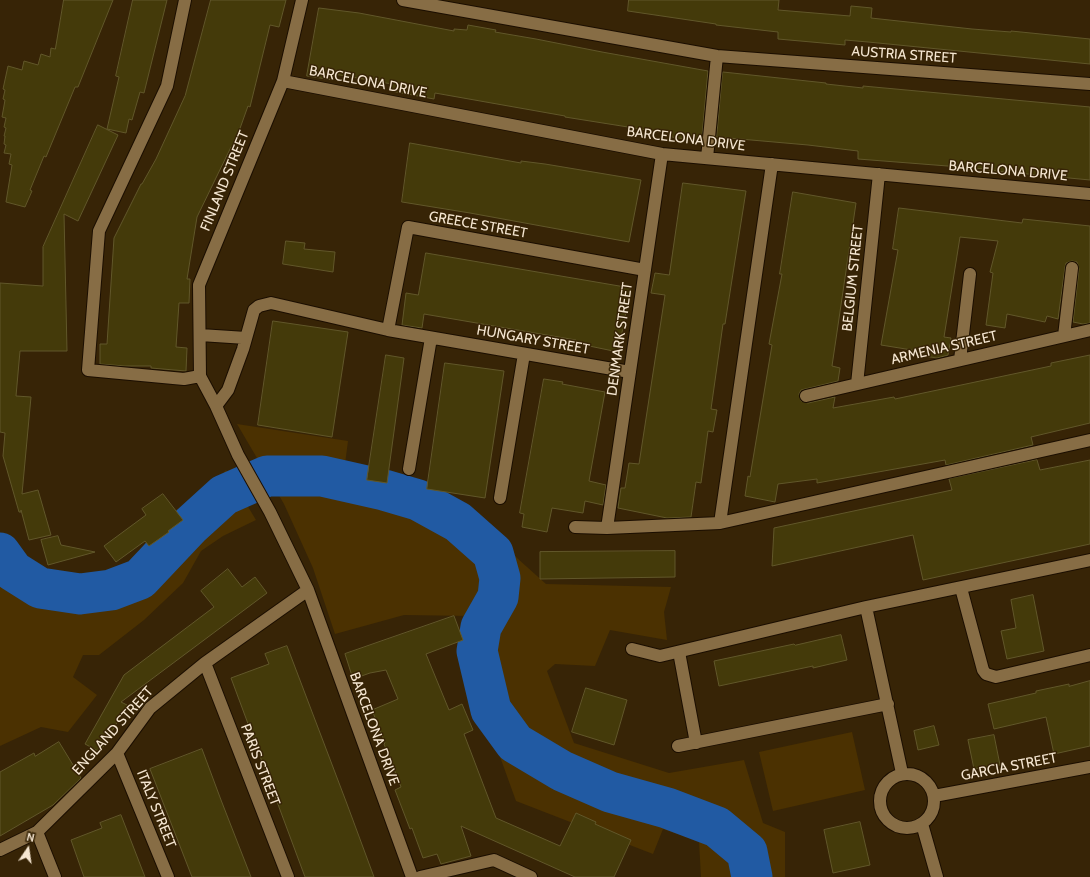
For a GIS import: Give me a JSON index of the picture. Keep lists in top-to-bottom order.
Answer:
{
  "streets": {
    "street": [
      "AUSTRIA STREET",
      "BARCELONA DRIVE",
      "FINLAND STREET",
      "GREECE STREET",
      "BELGIUM STREET",
      "DENMARK STREET",
      "HUNGARY STREET",
      "ARMENIA STREET",
      "ENGLAND STREET",
      "PARIS STREET",
      "GARCIA STREET",
      "ITALY STREET"
    ]
  },
  "crossings": [
    ["BARCELONA DRIVE", "FINLAND STREET"],
    ["BARCELONA DRIVE", "BELGIUM STREET"],
    ["BARCELONA DRIVE", "DENMARK STREET"],
    ["BARCELONA DRIVE", "ENGLAND STREET"],
    ["GREECE STREET", "DENMARK STREET"],
    ["GREECE STREET", "HUNGARY STREET"],
    ["BELGIUM STREET", "ARMENIA STREET"],
    ["DENMARK STREET", "HUNGARY STREET"],
    ["ENGLAND STREET", "PARIS STREET"],
    ["ENGLAND STREET", "ITALY STREET"]
  ],
  "north": "top"
}
